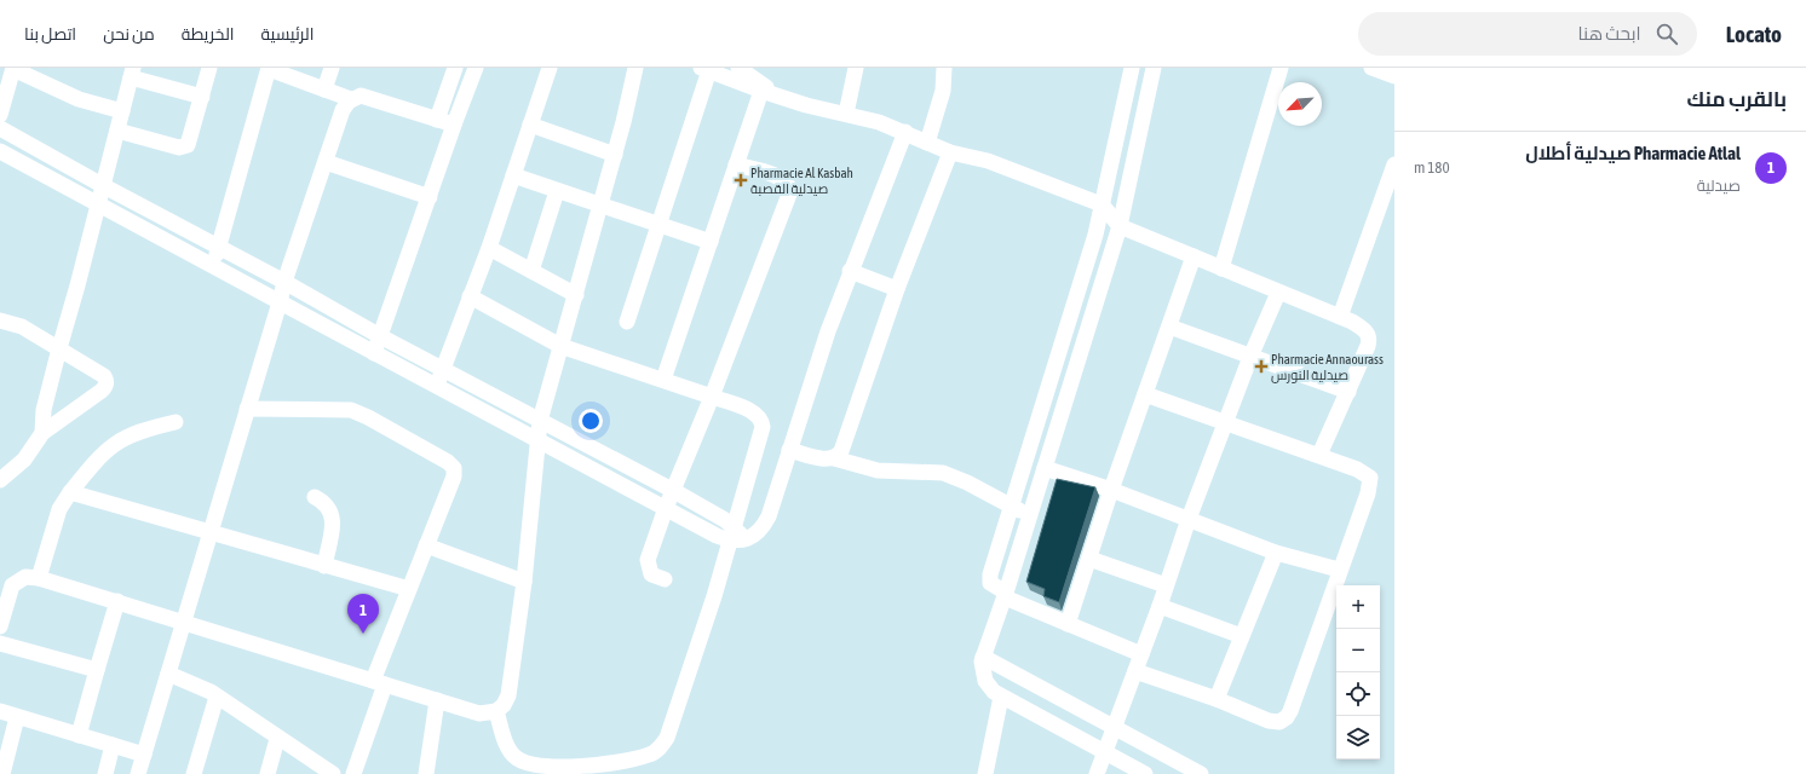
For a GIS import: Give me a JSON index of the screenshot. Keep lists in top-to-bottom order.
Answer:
{
  "places": {
    "health": ["Pharmacie Al Kasbah صيدلية القصبة", "Pharmacie Annaourass صيدلية النورس"]
  },
  "north": "bottom left",
  "page": {
    "header": "Locato",
    "search": "ابحث هنا",
    "nav": [
      "الرئيسية",
      "الخريطة",
      "من نحن",
      "اتصل بنا"
    ],
    "heading": "بالقرب منك",
    "list": [
      {
        "mark": "1",
        "name": "Pharmacie Atlal صيدلية أطلال",
        "note": "صيدلية",
        "value": "180 m"
      }
    ],
    "map_buttons": ["+", "−"],
    "pins": "1"
  }
}
